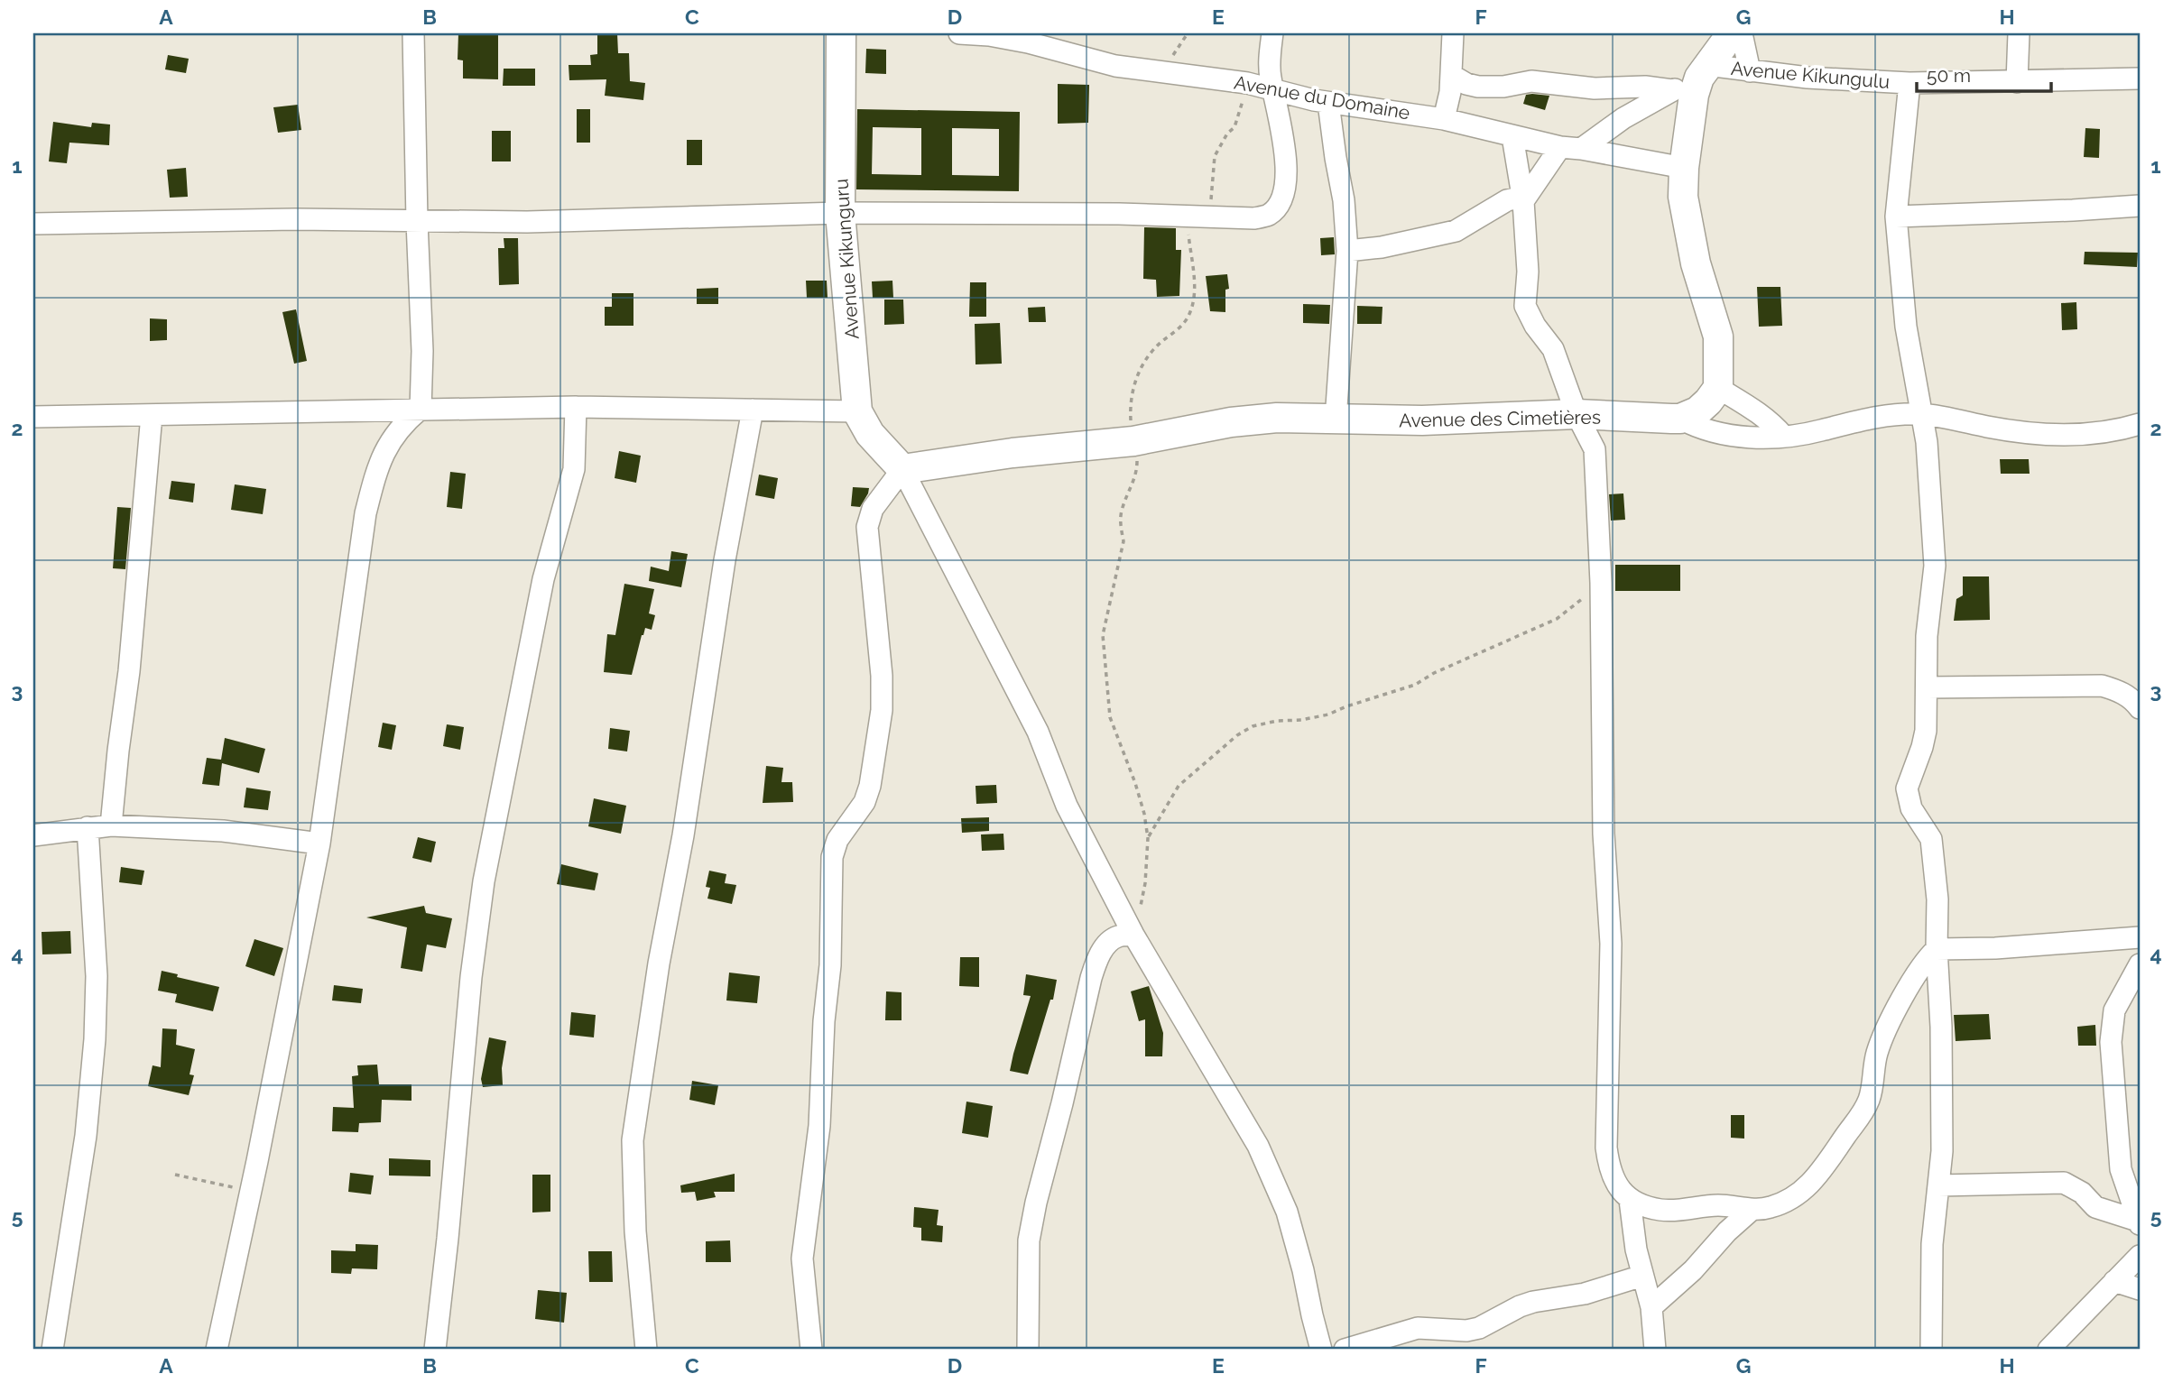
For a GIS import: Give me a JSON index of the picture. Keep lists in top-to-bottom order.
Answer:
{
  "streets": {
    "street": [
      "Avenue Kikungulu",
      "Avenue du Domaine",
      "Avenue Kikunguru",
      "Avenue des Cimetières"
    ]
  },
  "crossings": [
    ["Avenue Kikunguru", "Avenue des Cimetières"]
  ],
  "scale_bar": "50 m",
  "grid": {
    "columns": [
      "A",
      "B",
      "C",
      "D",
      "E",
      "F",
      "G",
      "H"
    ],
    "rows": [
      "1",
      "2",
      "3",
      "4",
      "5"
    ]
  }
}
